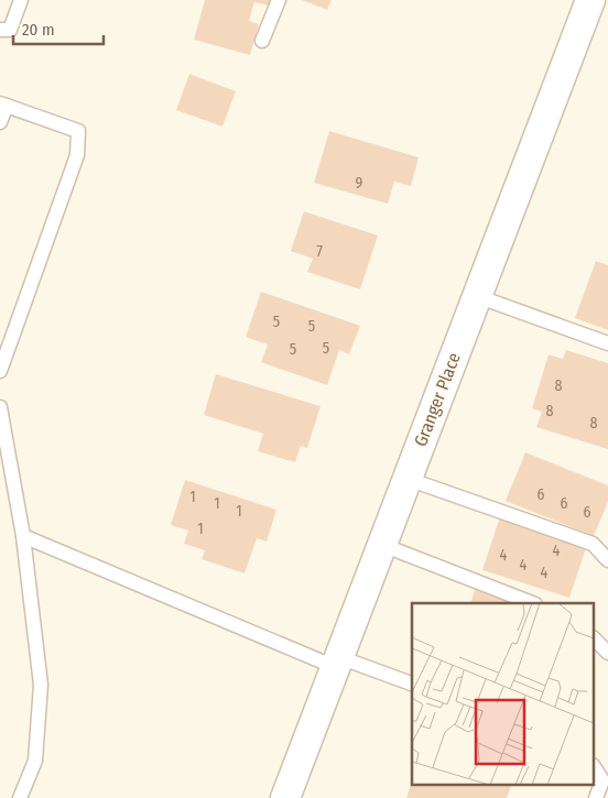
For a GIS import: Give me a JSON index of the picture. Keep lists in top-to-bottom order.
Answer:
{
  "streets": {
    "street": ["Granger Place"]
  },
  "house_numbers": [
    "9",
    "7",
    "5",
    "5",
    "5",
    "5",
    "8",
    "8",
    "8",
    "6",
    "1",
    "1",
    "6",
    "1",
    "6",
    "1",
    "4",
    "4",
    "4",
    "4"
  ],
  "scale_bar": "20 m"
}
